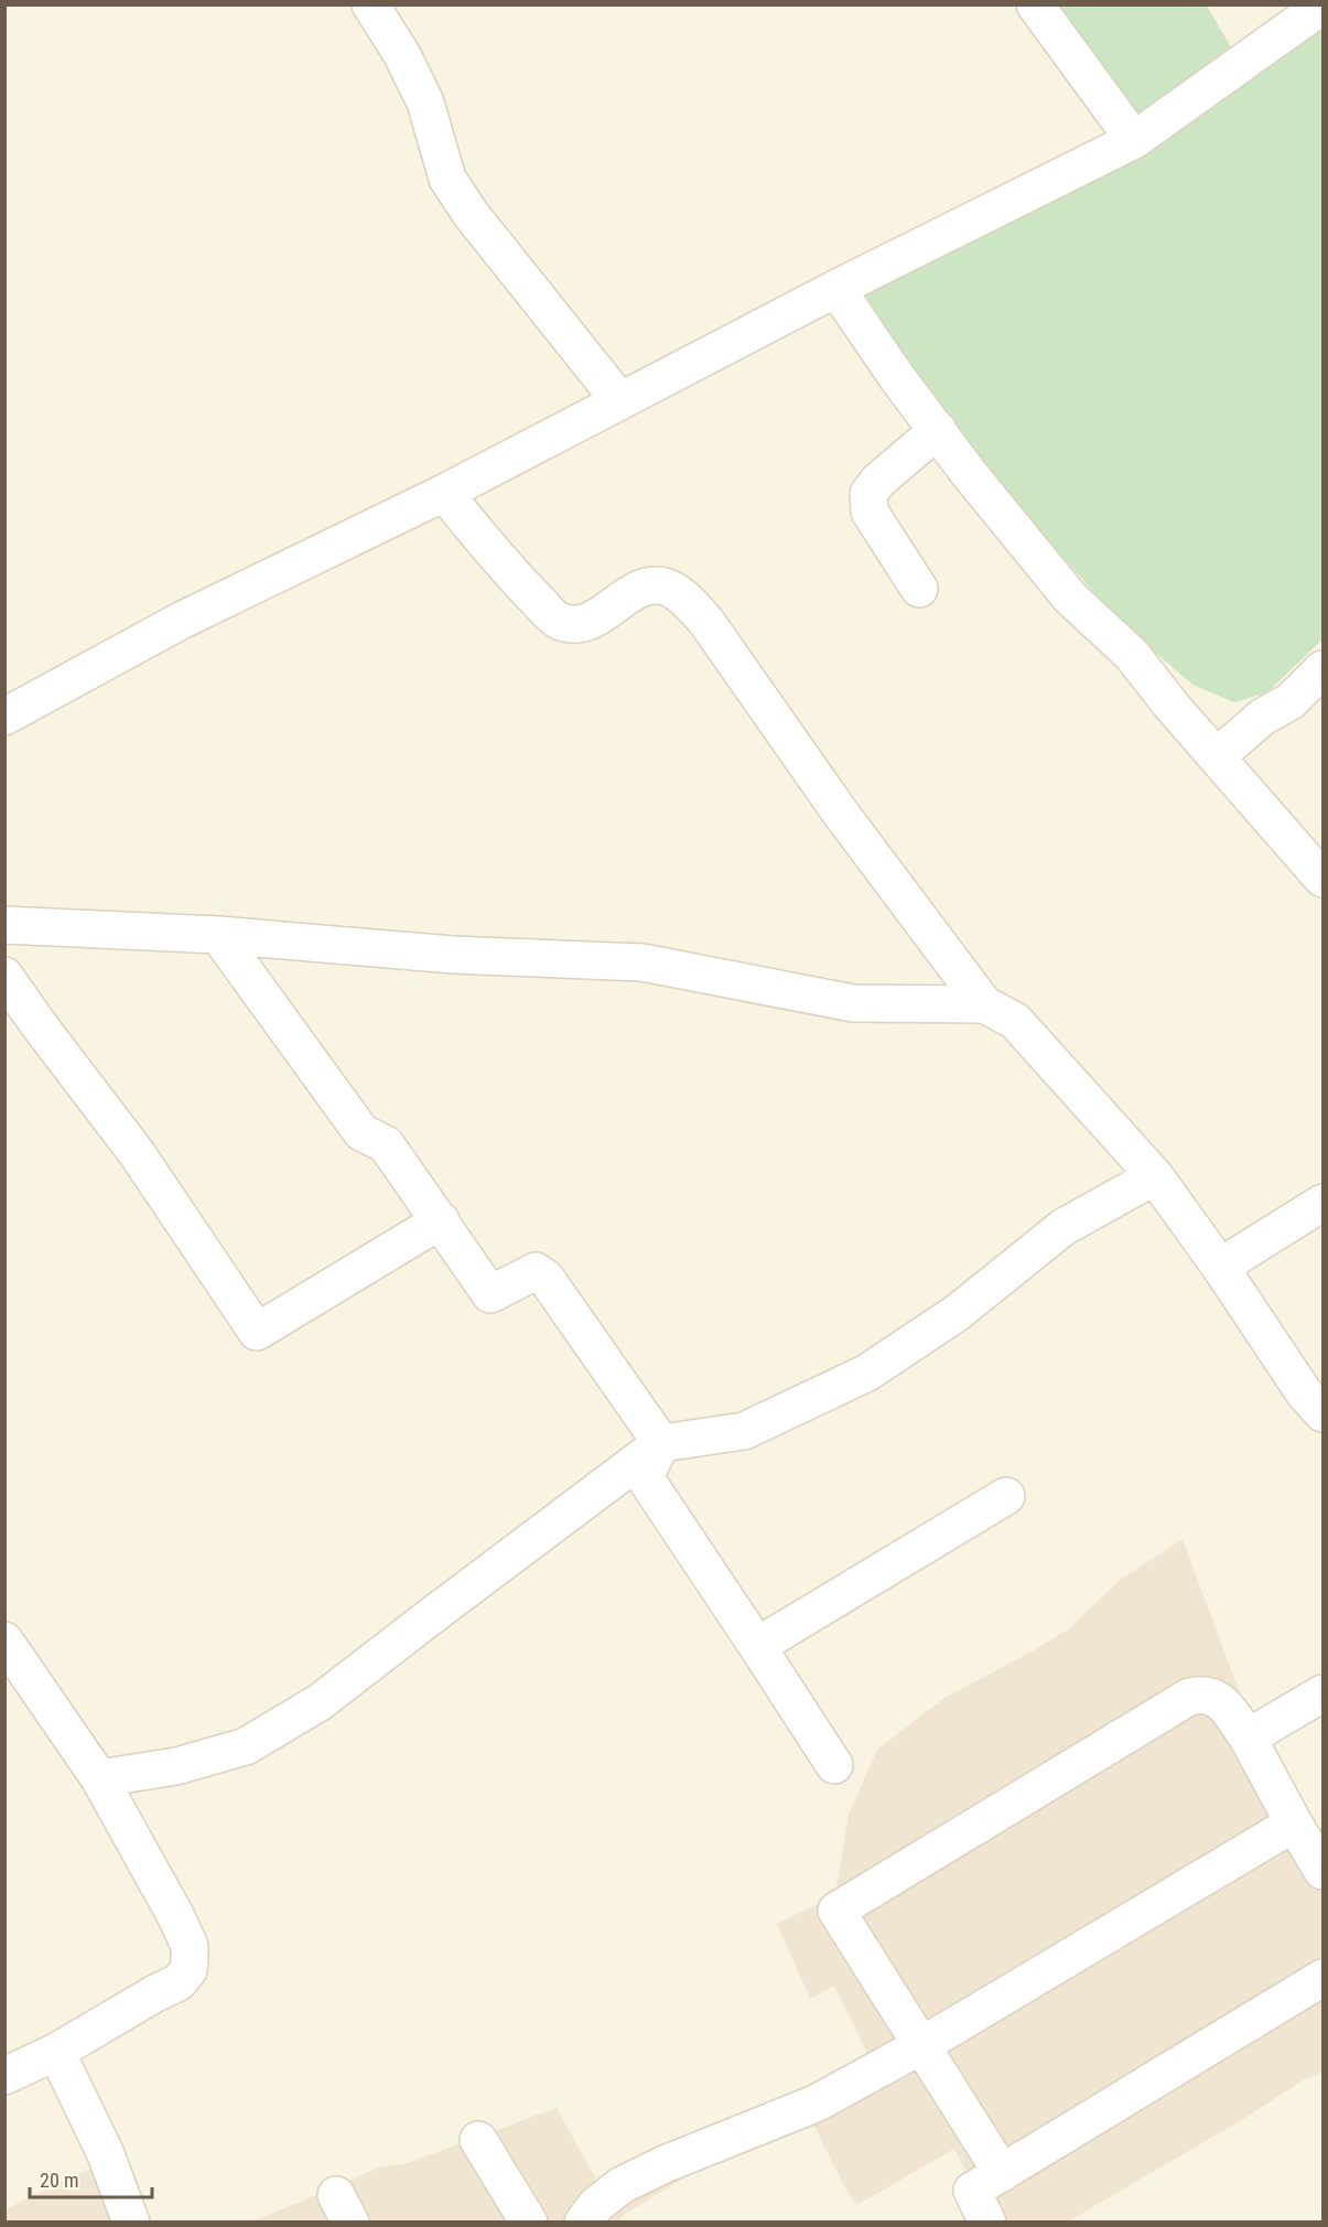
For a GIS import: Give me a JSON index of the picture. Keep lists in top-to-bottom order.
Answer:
{
  "scale_bar": "20 m"
}
